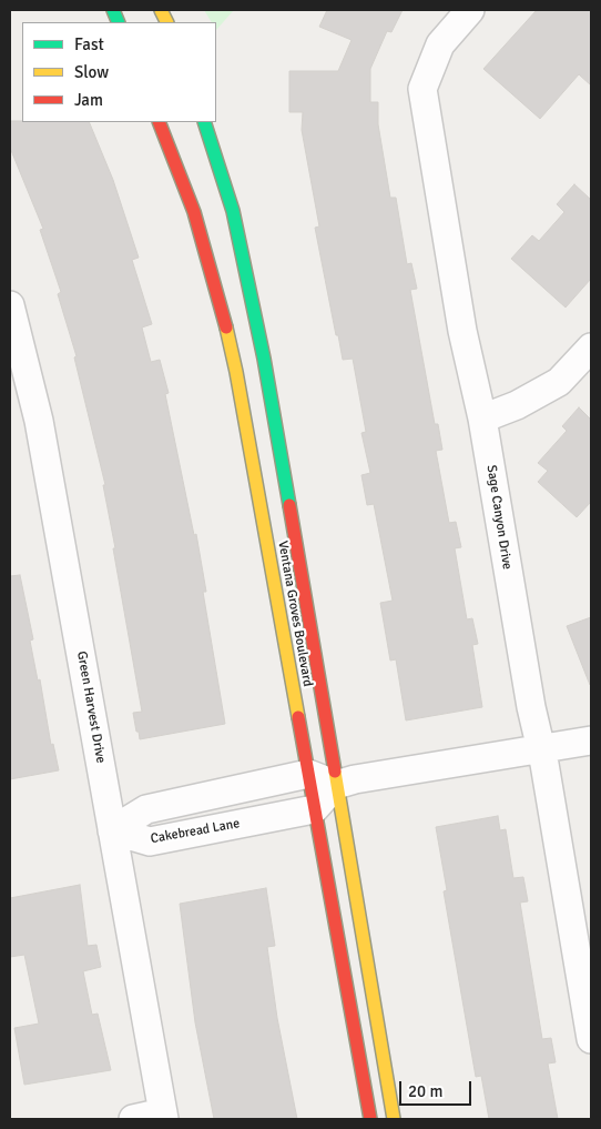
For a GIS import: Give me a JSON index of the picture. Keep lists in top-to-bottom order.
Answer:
{
  "streets": {
    "street": [
      "Sage Canyon Drive",
      "Ventana Groves Boulevard",
      "Green Harvest Drive",
      "Cakebread Lane"
    ]
  },
  "crossings": [
    ["Ventana Groves Boulevard", "Cakebread Lane"],
    ["Green Harvest Drive", "Cakebread Lane"]
  ],
  "legend": ["Fast", "Slow", "Jam"],
  "scale_bar": "20 m"
}
